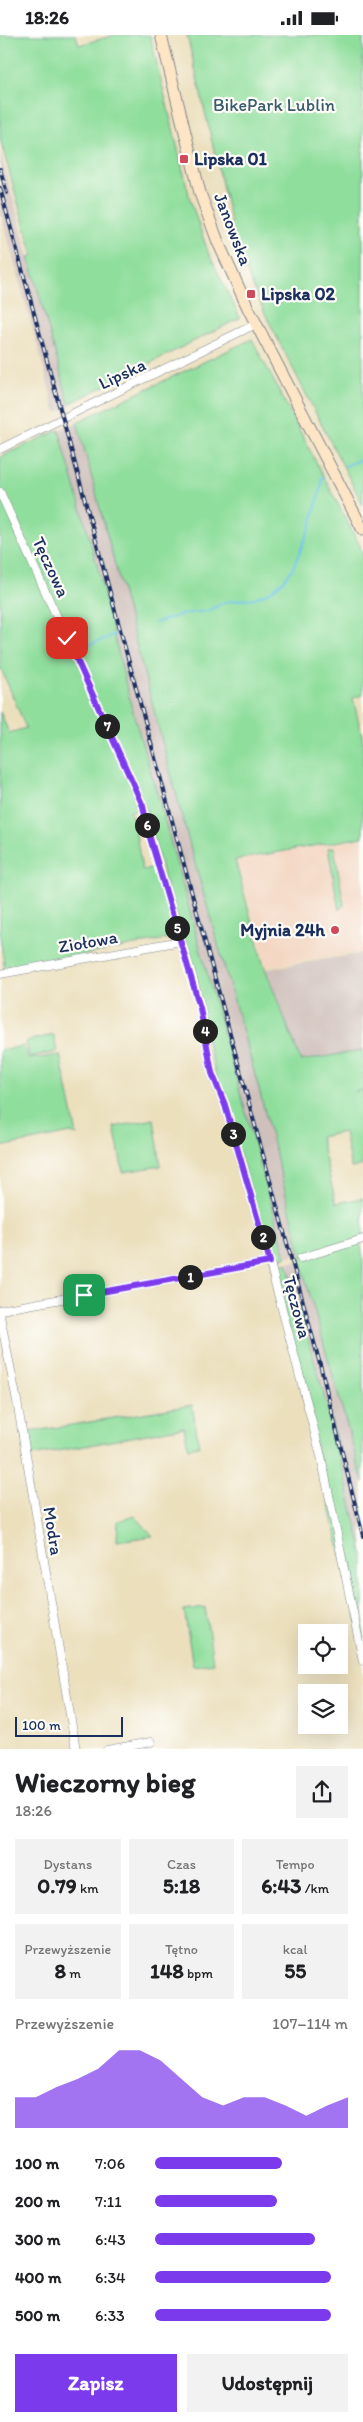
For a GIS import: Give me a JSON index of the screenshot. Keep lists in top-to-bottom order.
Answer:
{
  "streets": {
    "street": [
      "Janowska",
      "Lipska",
      "Tęczowa",
      "Ziołowa",
      "Modra"
    ]
  },
  "crossings": [
    ["Janowska", "Lipska"],
    ["Tęczowa", "Ziołowa"]
  ],
  "parks": ["BikePark Lublin"],
  "places": {
    "transit": ["Lipska 01", "Lipska 02"],
    "other": ["Myjnia 24h"]
  },
  "scale_bar": "100 m",
  "page": {
    "status": "18:26",
    "pins": [
      "7",
      "6",
      "5",
      "4",
      "3",
      "2",
      "1"
    ],
    "scale": "100 m",
    "heading": ["Wieczorny bieg", "18:26"],
    "stats": [
      ["Dystans", "0.79 km"],
      ["Czas", "5:18"],
      ["Tempo", "6:43 /km"],
      ["Przewyższenie", "8 m"],
      ["Tętno", "148 bpm"],
      ["kcal", "55"]
    ],
    "chart": ["Przewyższenie", "107–114 m"],
    "list": [
      {
        "name": "100 m",
        "note": "7:06"
      },
      {
        "name": "200 m",
        "note": "7:11"
      },
      {
        "name": "300 m",
        "note": "6:43"
      },
      {
        "name": "400 m",
        "note": "6:34"
      },
      {
        "name": "500 m",
        "note": "6:33"
      }
    ],
    "buttons": ["Zapisz", "Udostępnij"]
  }
}
